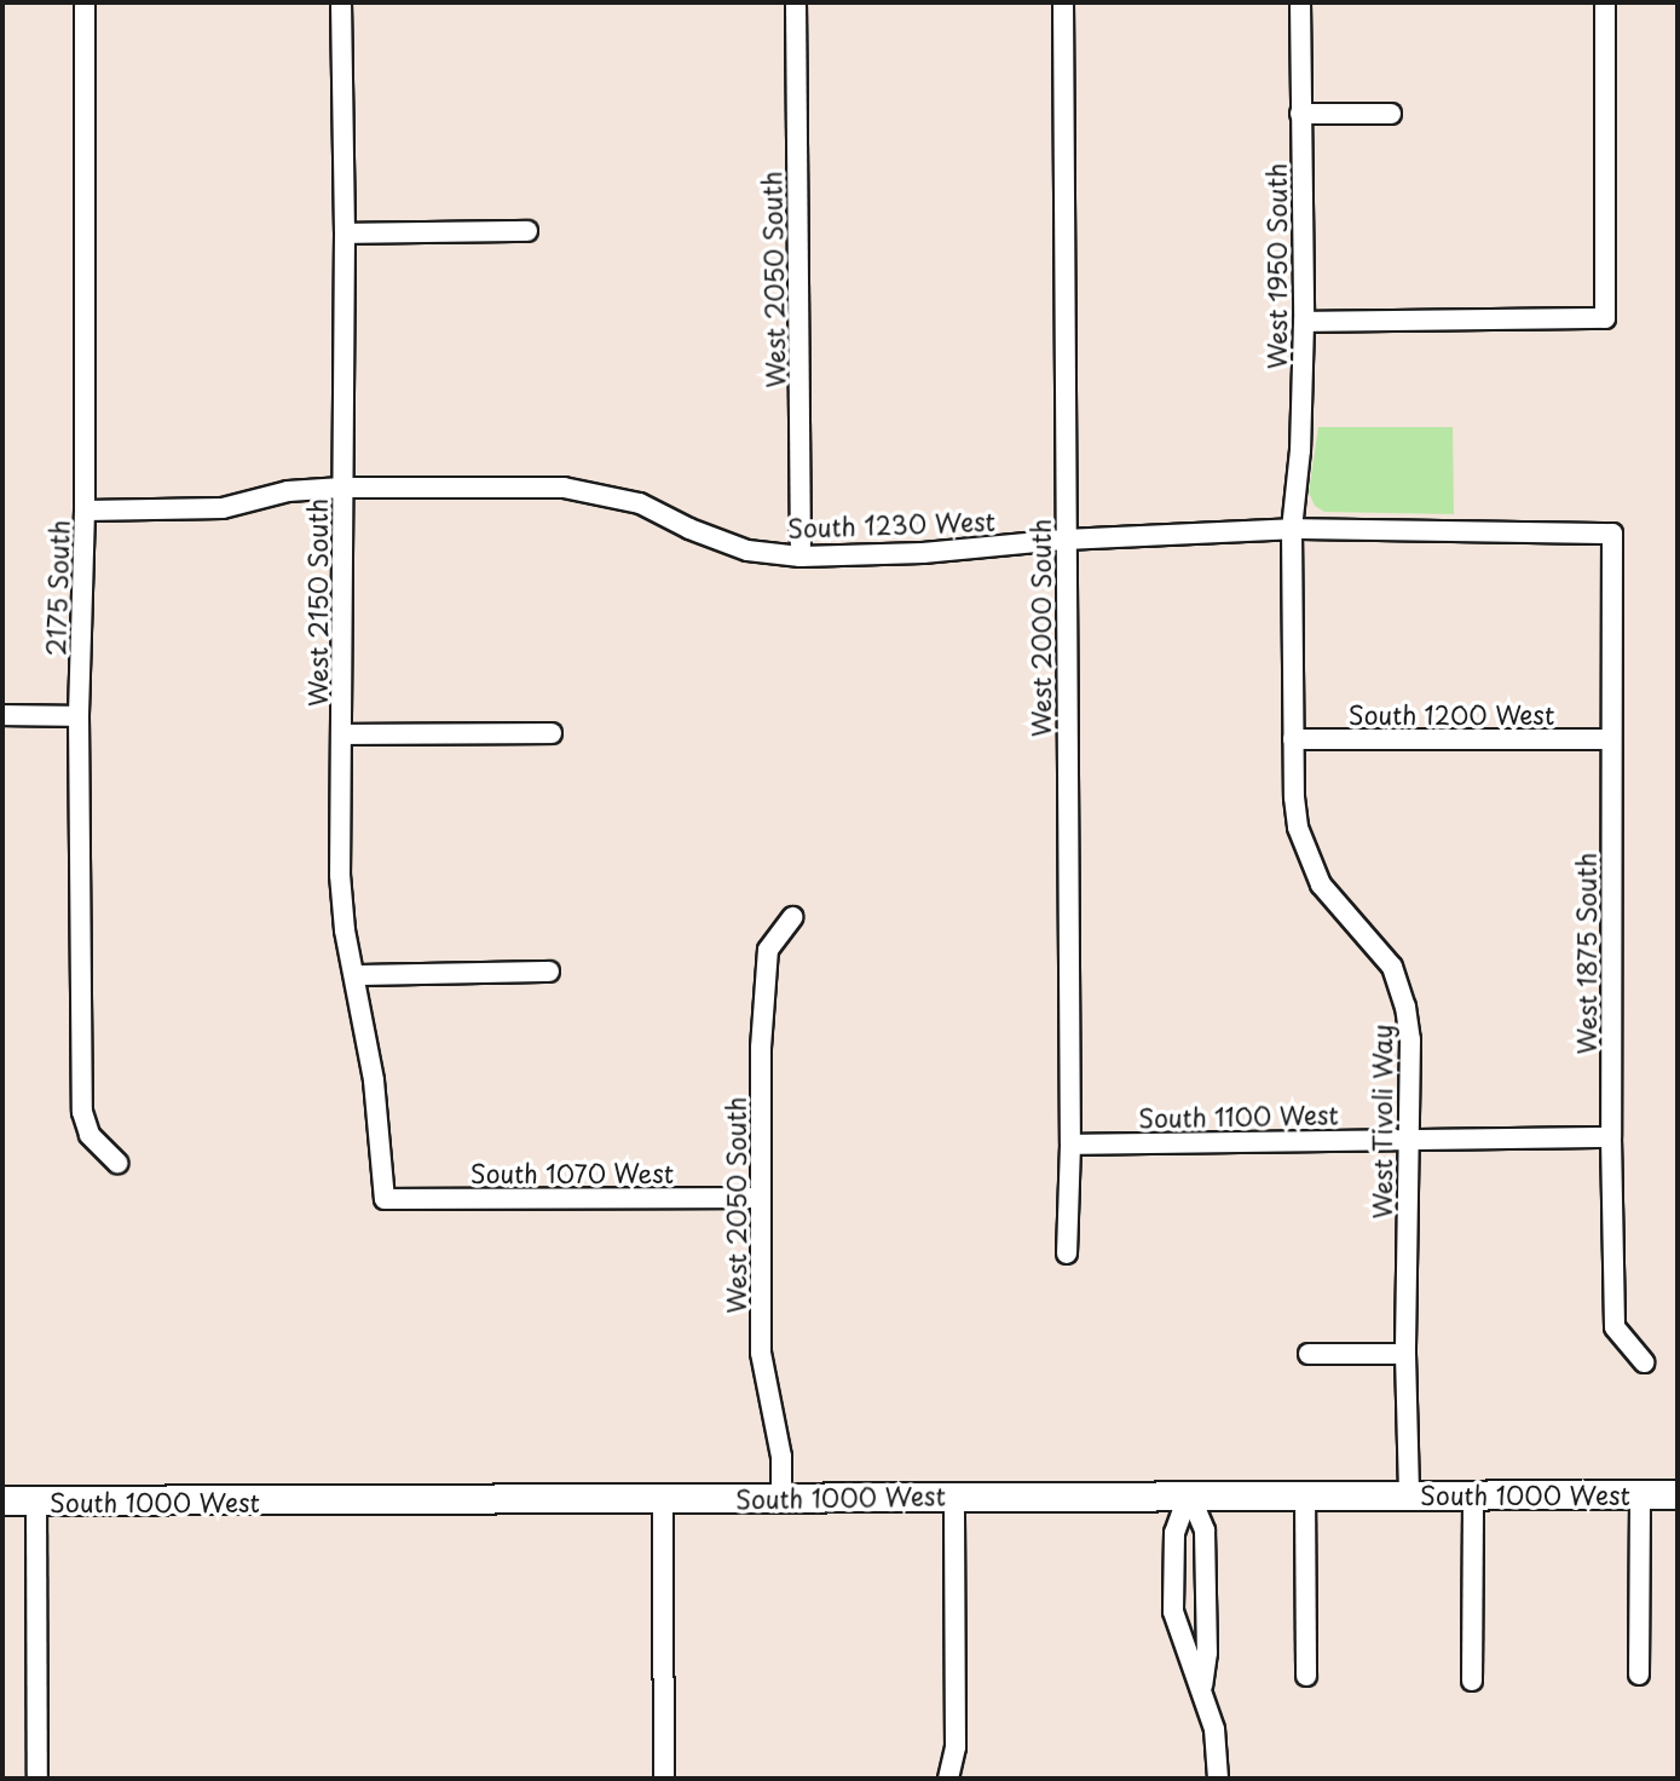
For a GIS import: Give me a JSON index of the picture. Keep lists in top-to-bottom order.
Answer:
{
  "streets": {
    "main road": ["South 1000 West"],
    "street": [
      "West 1950 South",
      "West 2050 South",
      "South 1230 West",
      "2175 South",
      "West 2150 South",
      "West 2000 South",
      "South 1200 West",
      "West 1875 South",
      "South 1100 West",
      "West Tivoli Way",
      "South 1070 West"
    ]
  },
  "crossings": [
    ["West 1950 South", "South 1230 West"],
    ["West 1950 South", "West Tivoli Way"],
    ["West 2050 South", "South 1230 West"],
    ["West 2050 South", "South 1070 West"],
    ["West 2050 South", "South 1000 West"],
    ["South 1230 West", "2175 South"],
    ["South 1230 West", "West 2150 South"],
    ["South 1230 West", "West 2000 South"],
    ["South 1230 West", "West 1875 South"],
    ["South 1230 West", "West Tivoli Way"],
    ["West 2150 South", "South 1070 West"],
    ["West 2000 South", "South 1100 West"],
    ["South 1200 West", "West 1875 South"],
    ["South 1200 West", "West Tivoli Way"],
    ["West 1875 South", "South 1100 West"],
    ["South 1100 West", "West Tivoli Way"],
    ["West Tivoli Way", "South 1000 West"]
  ]
}
